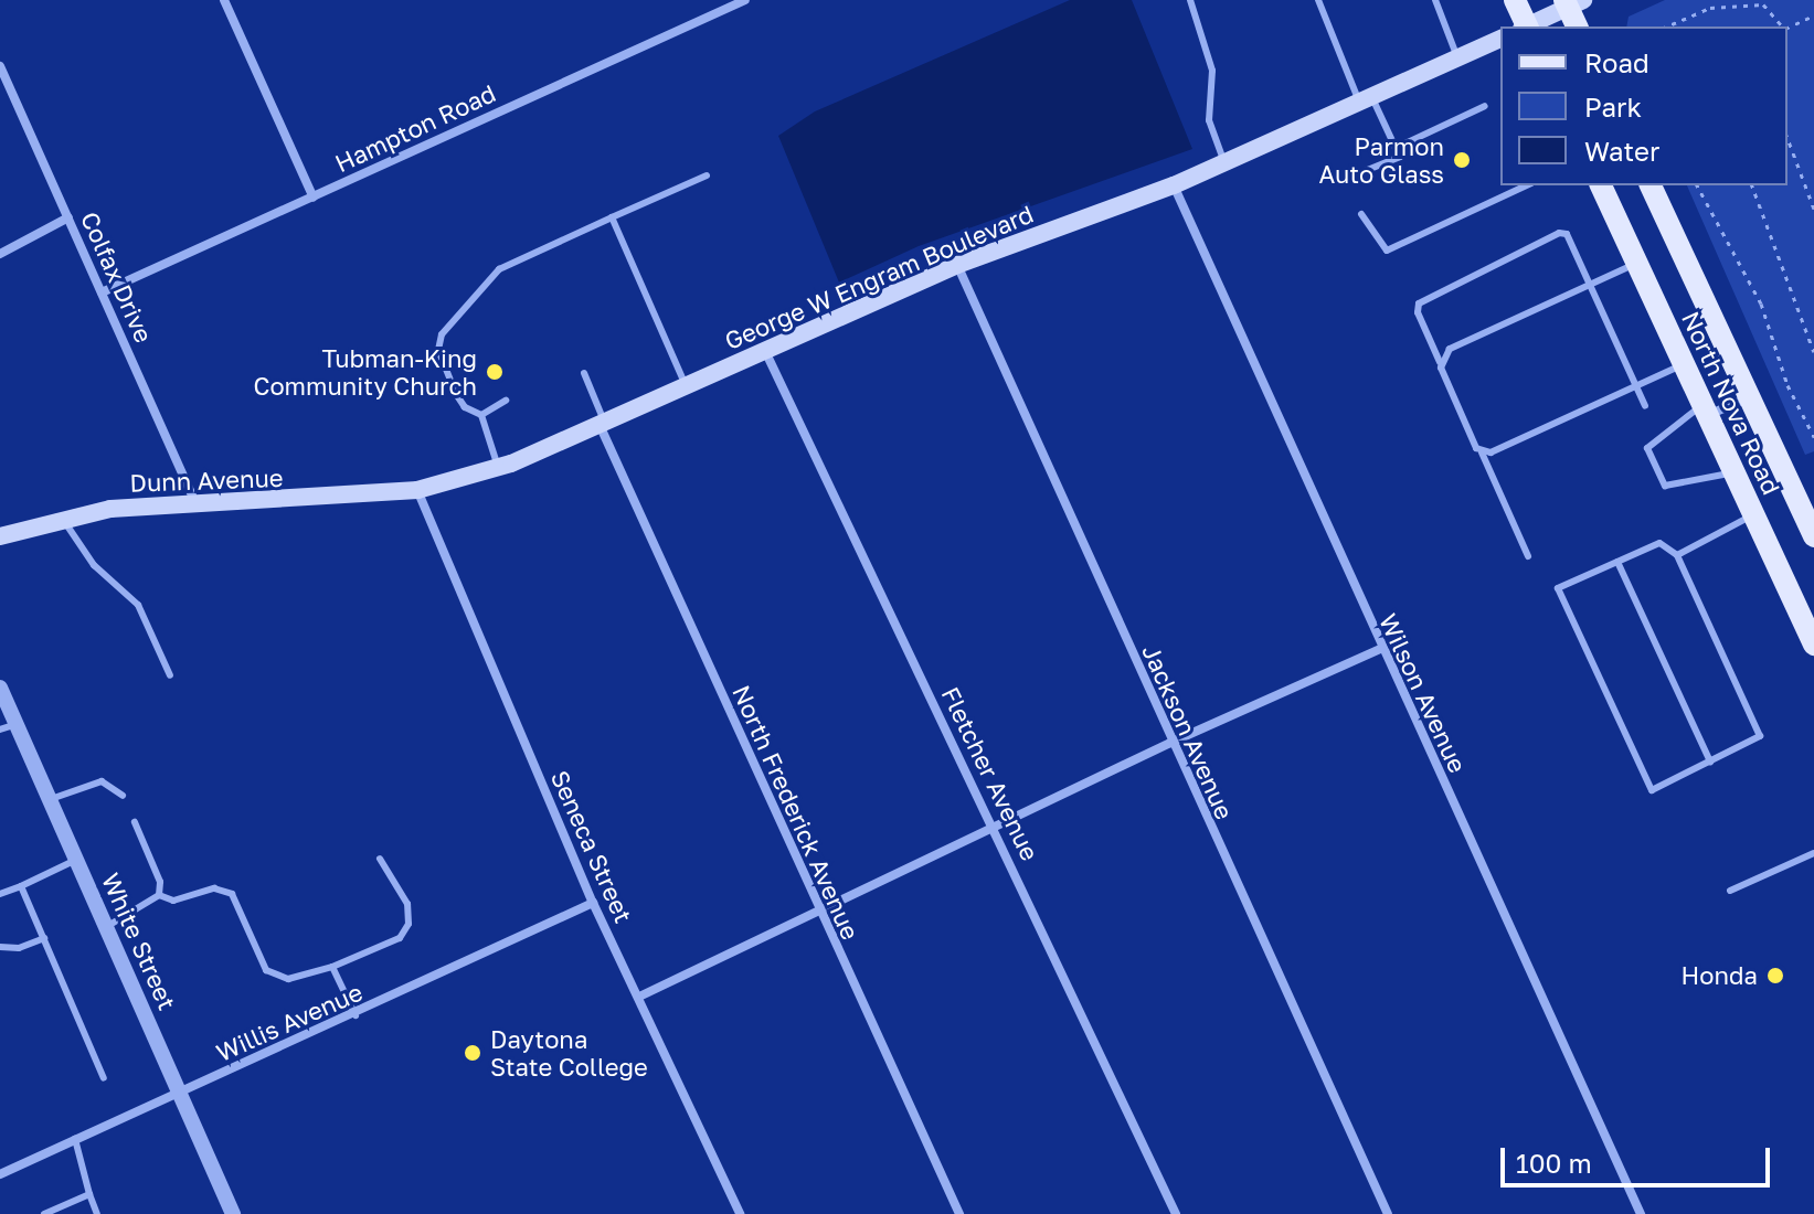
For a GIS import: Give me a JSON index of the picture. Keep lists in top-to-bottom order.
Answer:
{
  "streets": {
    "main road": ["George W Engram Boulevard", "North Nova Road", "Dunn Avenue"],
    "street": [
      "Hampton Road",
      "Colfax Drive",
      "Wilson Avenue",
      "Jackson Avenue",
      "Fletcher Avenue",
      "North Frederick Avenue",
      "Seneca Street",
      "White Street",
      "Willis Avenue"
    ]
  },
  "crossings": [
    ["Hampton Road", "Colfax Drive"],
    ["Colfax Drive", "Dunn Avenue"],
    ["George W Engram Boulevard", "Dunn Avenue"],
    ["George W Engram Boulevard", "Wilson Avenue"],
    ["George W Engram Boulevard", "Jackson Avenue"],
    ["George W Engram Boulevard", "Fletcher Avenue"],
    ["George W Engram Boulevard", "North Frederick Avenue"],
    ["George W Engram Boulevard", "Seneca Street"],
    ["Dunn Avenue", "Seneca Street"],
    ["Seneca Street", "Willis Avenue"],
    ["White Street", "Willis Avenue"]
  ],
  "places": [
    "Parmon Auto Glass",
    "Tubman-King Community Church",
    "Honda",
    "Daytona State College"
  ],
  "legend": ["Road", "Park", "Water"],
  "scale_bar": "100 m"
}
